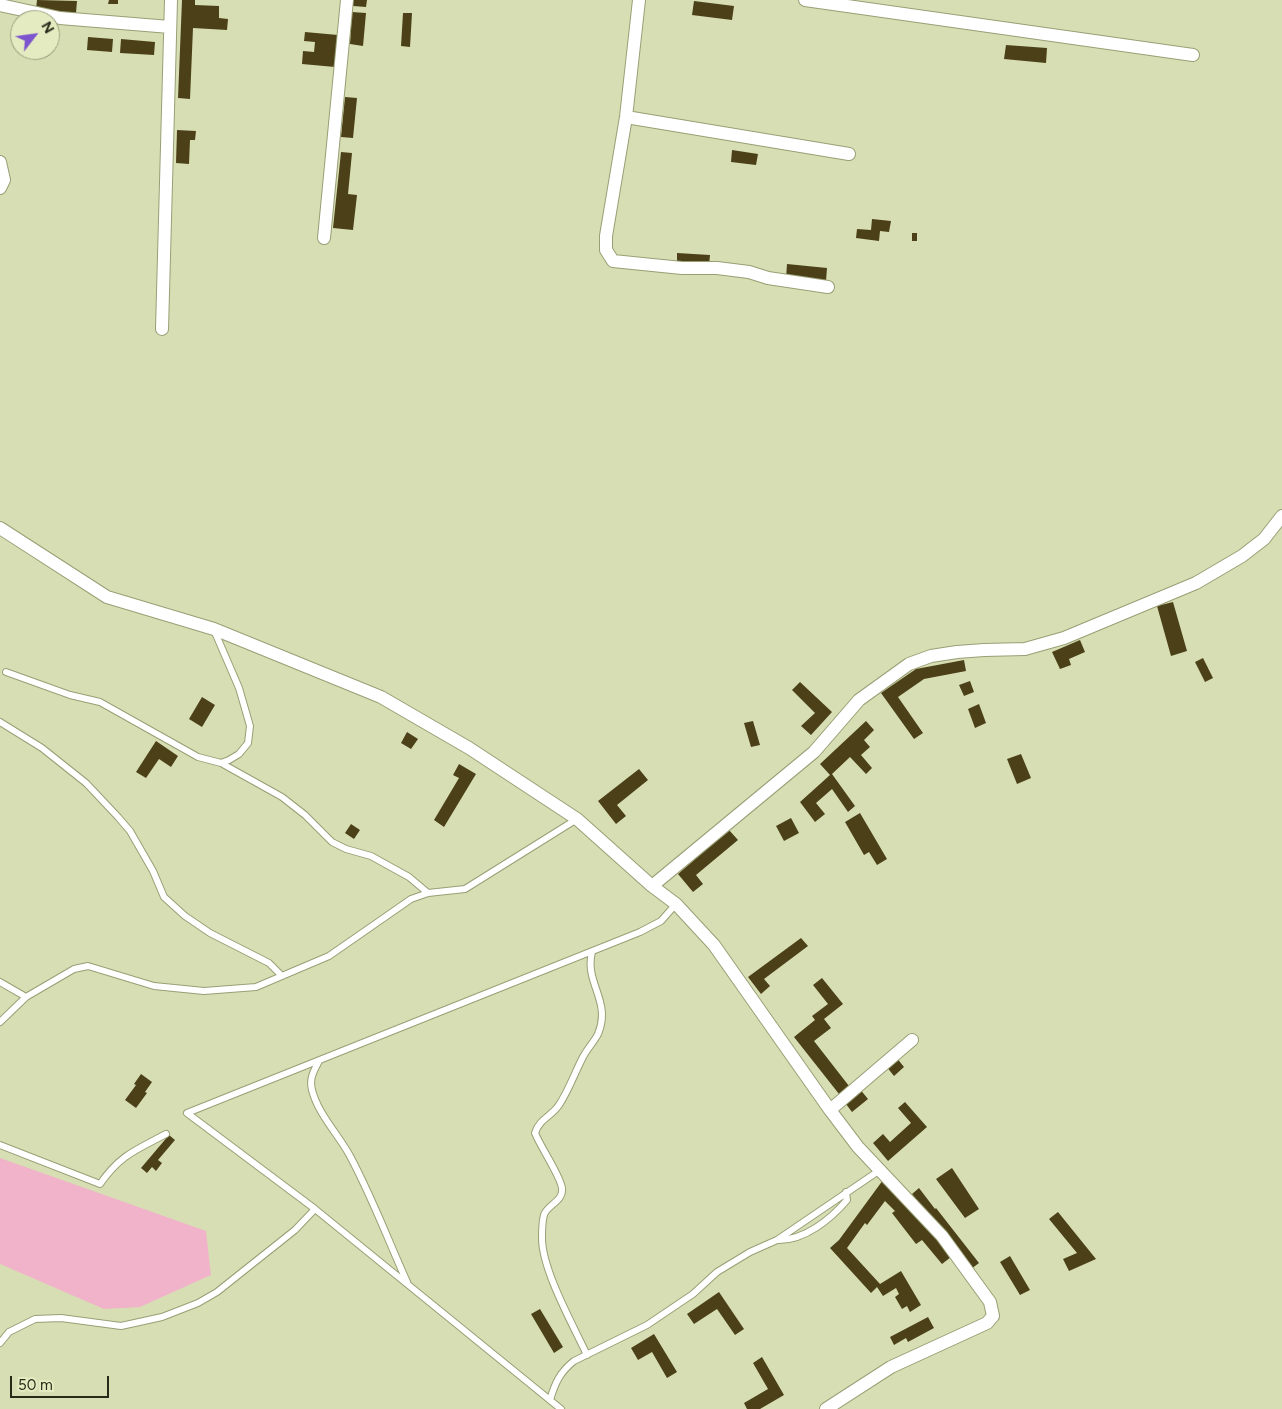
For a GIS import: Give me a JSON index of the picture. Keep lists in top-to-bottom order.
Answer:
{
  "scale_bar": "50 m",
  "north": "top right"
}
